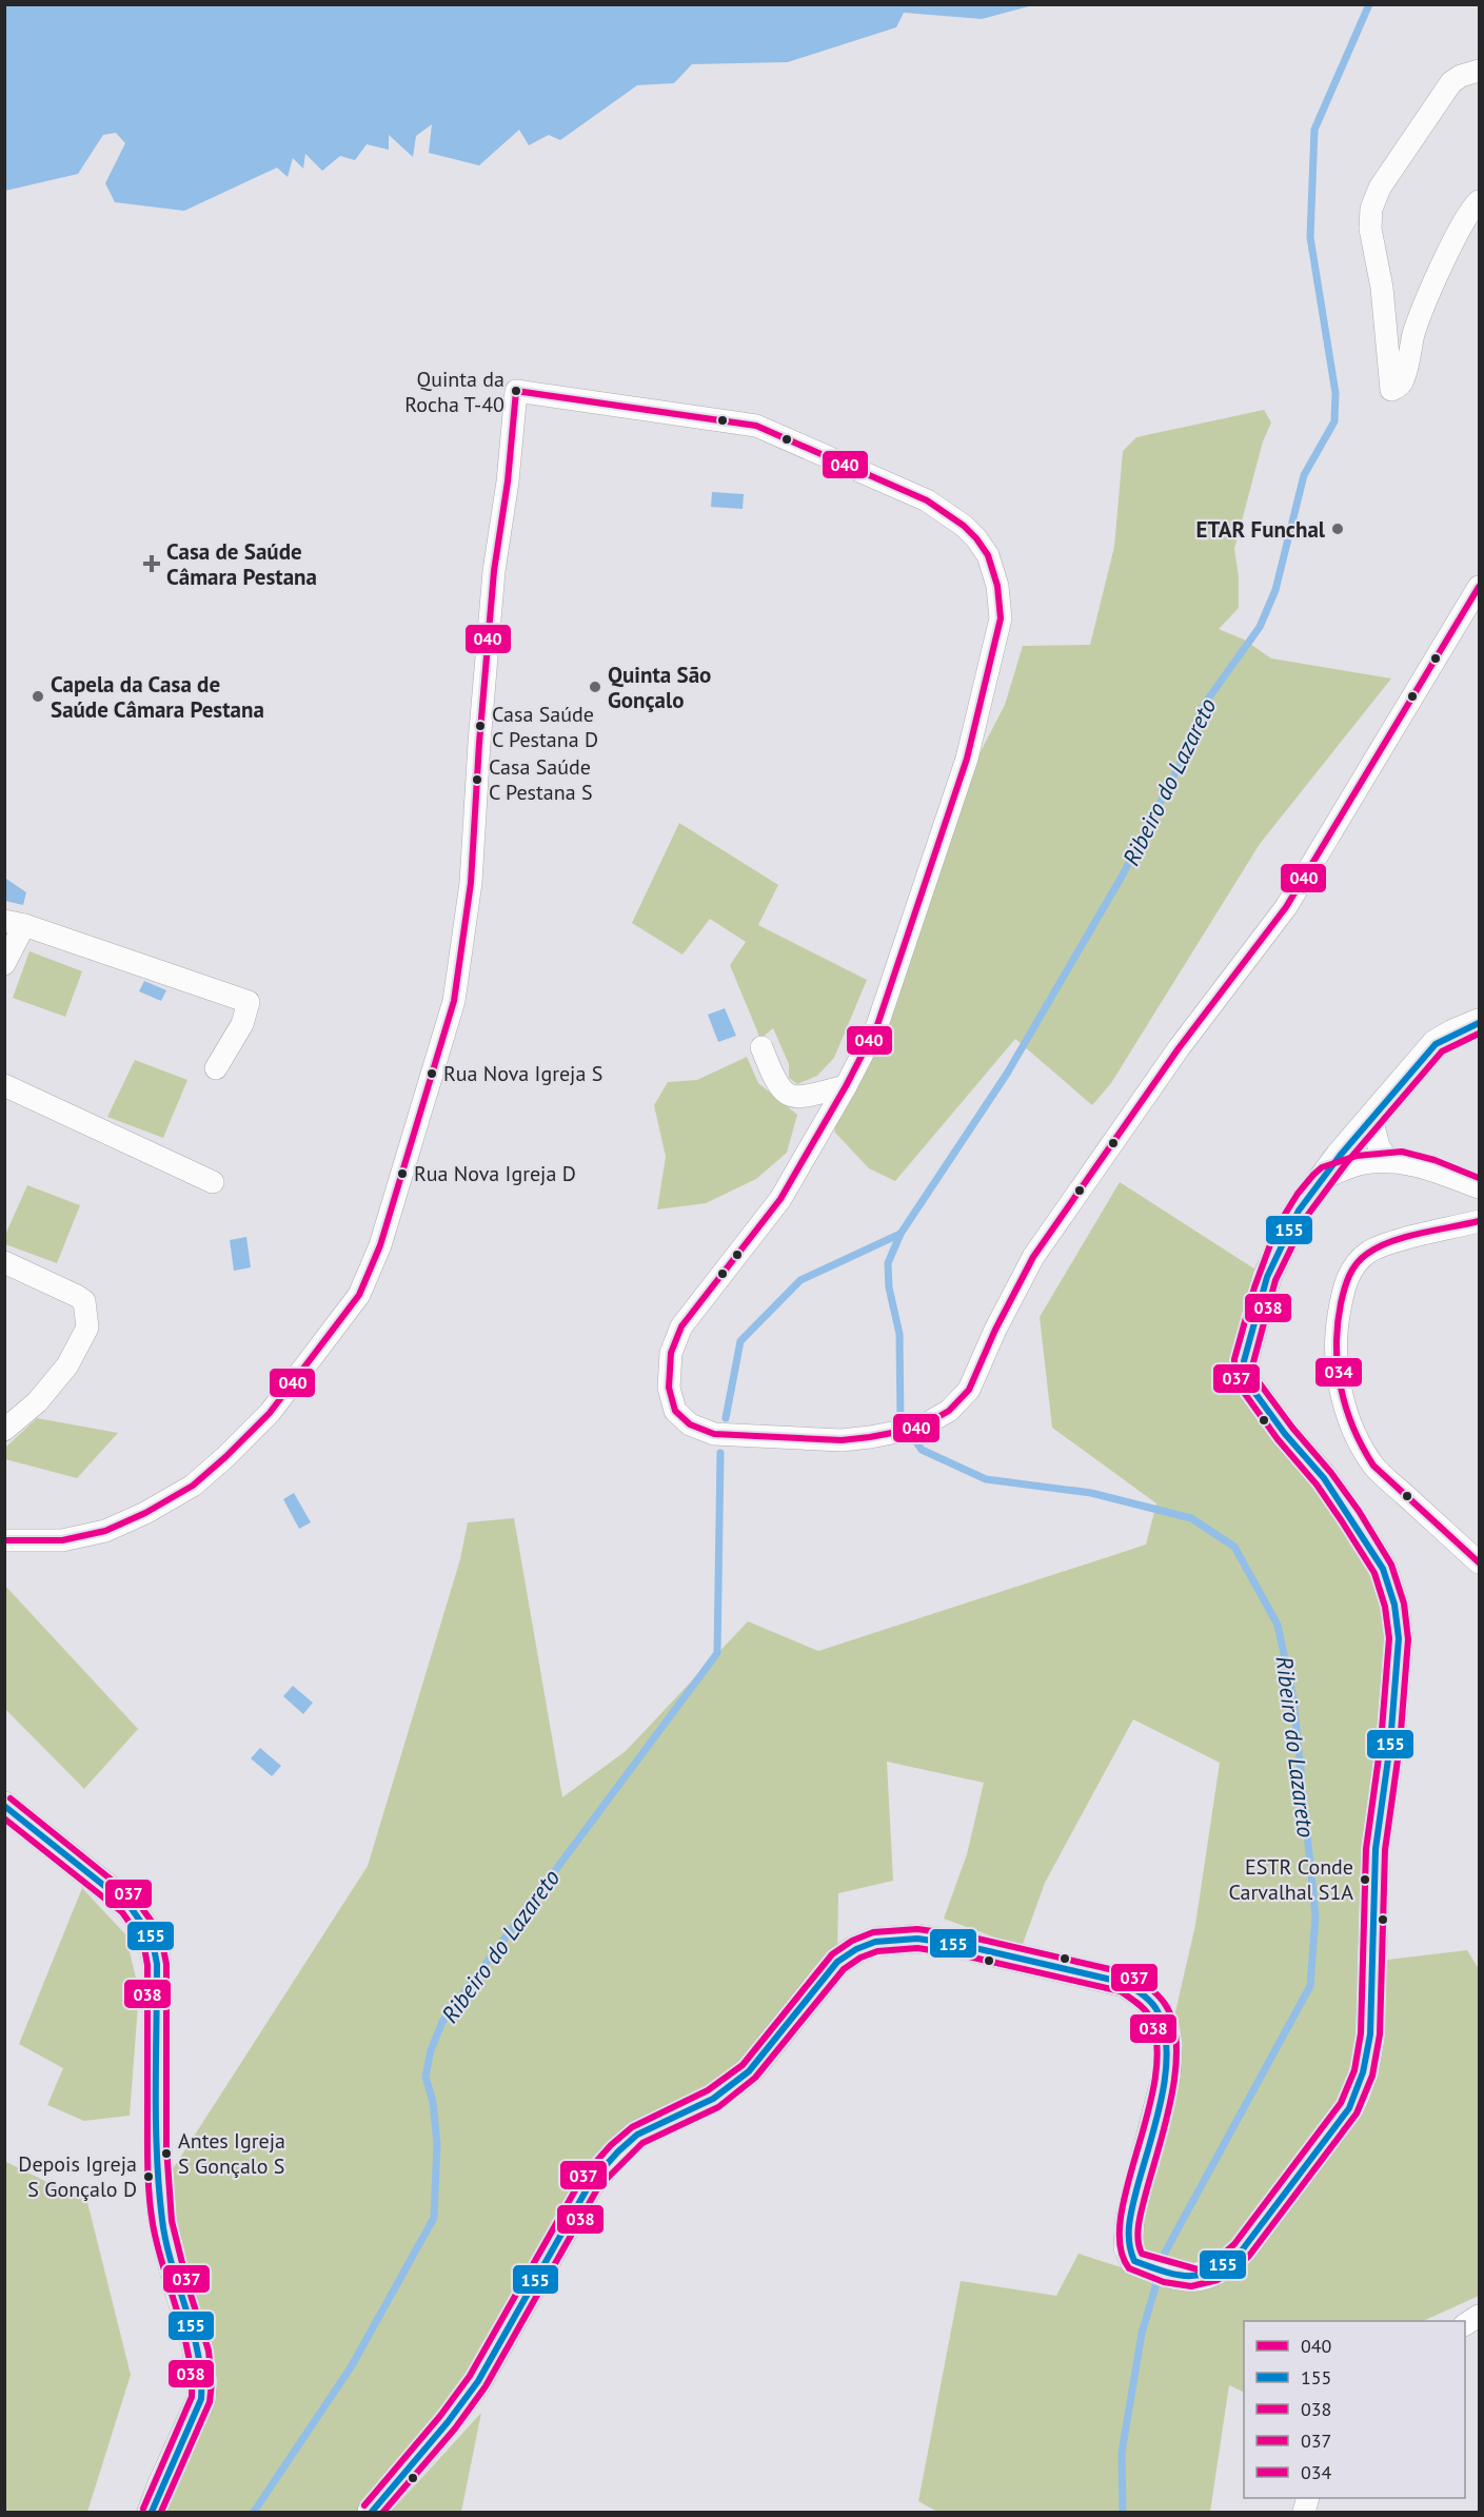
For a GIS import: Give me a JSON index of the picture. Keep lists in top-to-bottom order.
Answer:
{
  "water": ["Ribeiro do Lazareto"],
  "places": {
    "other": [
      "Quinta da Rocha T-40",
      "ETAR Funchal",
      "Quinta São Gonçalo",
      "Capela da Casa de Saúde Câmara Pestana",
      "Casa Saúde C Pestana D",
      "Casa Saúde C Pestana S",
      "Rua Nova Igreja S",
      "Rua Nova Igreja D",
      "ESTR Conde Carvalhal S1A",
      "Antes Igreja S Gonçalo S",
      "Depois Igreja S Gonçalo D"
    ],
    "health": ["Casa de Saúde Câmara Pestana"]
  },
  "lines": [
    "transit line 040",
    "transit line 155",
    "transit line 038",
    "transit line 037",
    "transit line 034"
  ],
  "legend": [
    "040",
    "155",
    "038",
    "037",
    "034"
  ]
}
